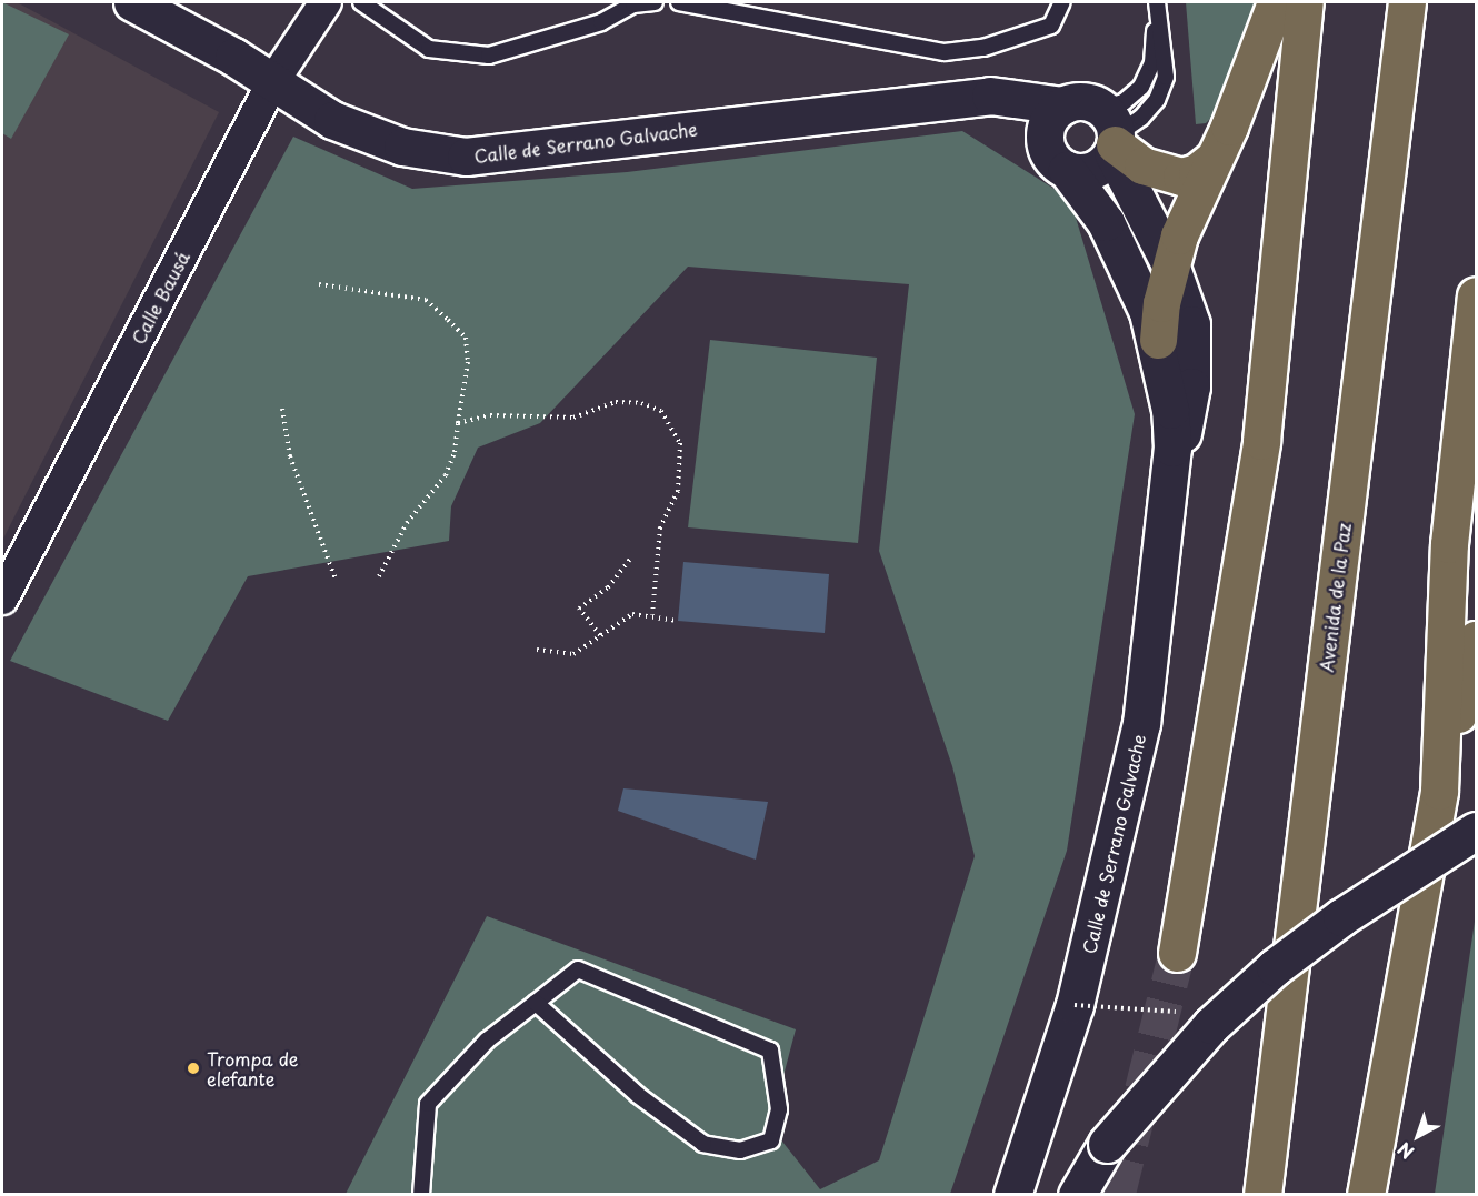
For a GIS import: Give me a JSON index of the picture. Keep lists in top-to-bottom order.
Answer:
{
  "streets": {
    "highway": ["Avenida de la Paz"],
    "street": ["Calle de Serrano Galvache", "Calle Bausá"]
  },
  "crossings": [
    ["Calle de Serrano Galvache", "Calle Bausá"]
  ],
  "places": ["Trompa de elefante"],
  "north": "bottom left"
}
